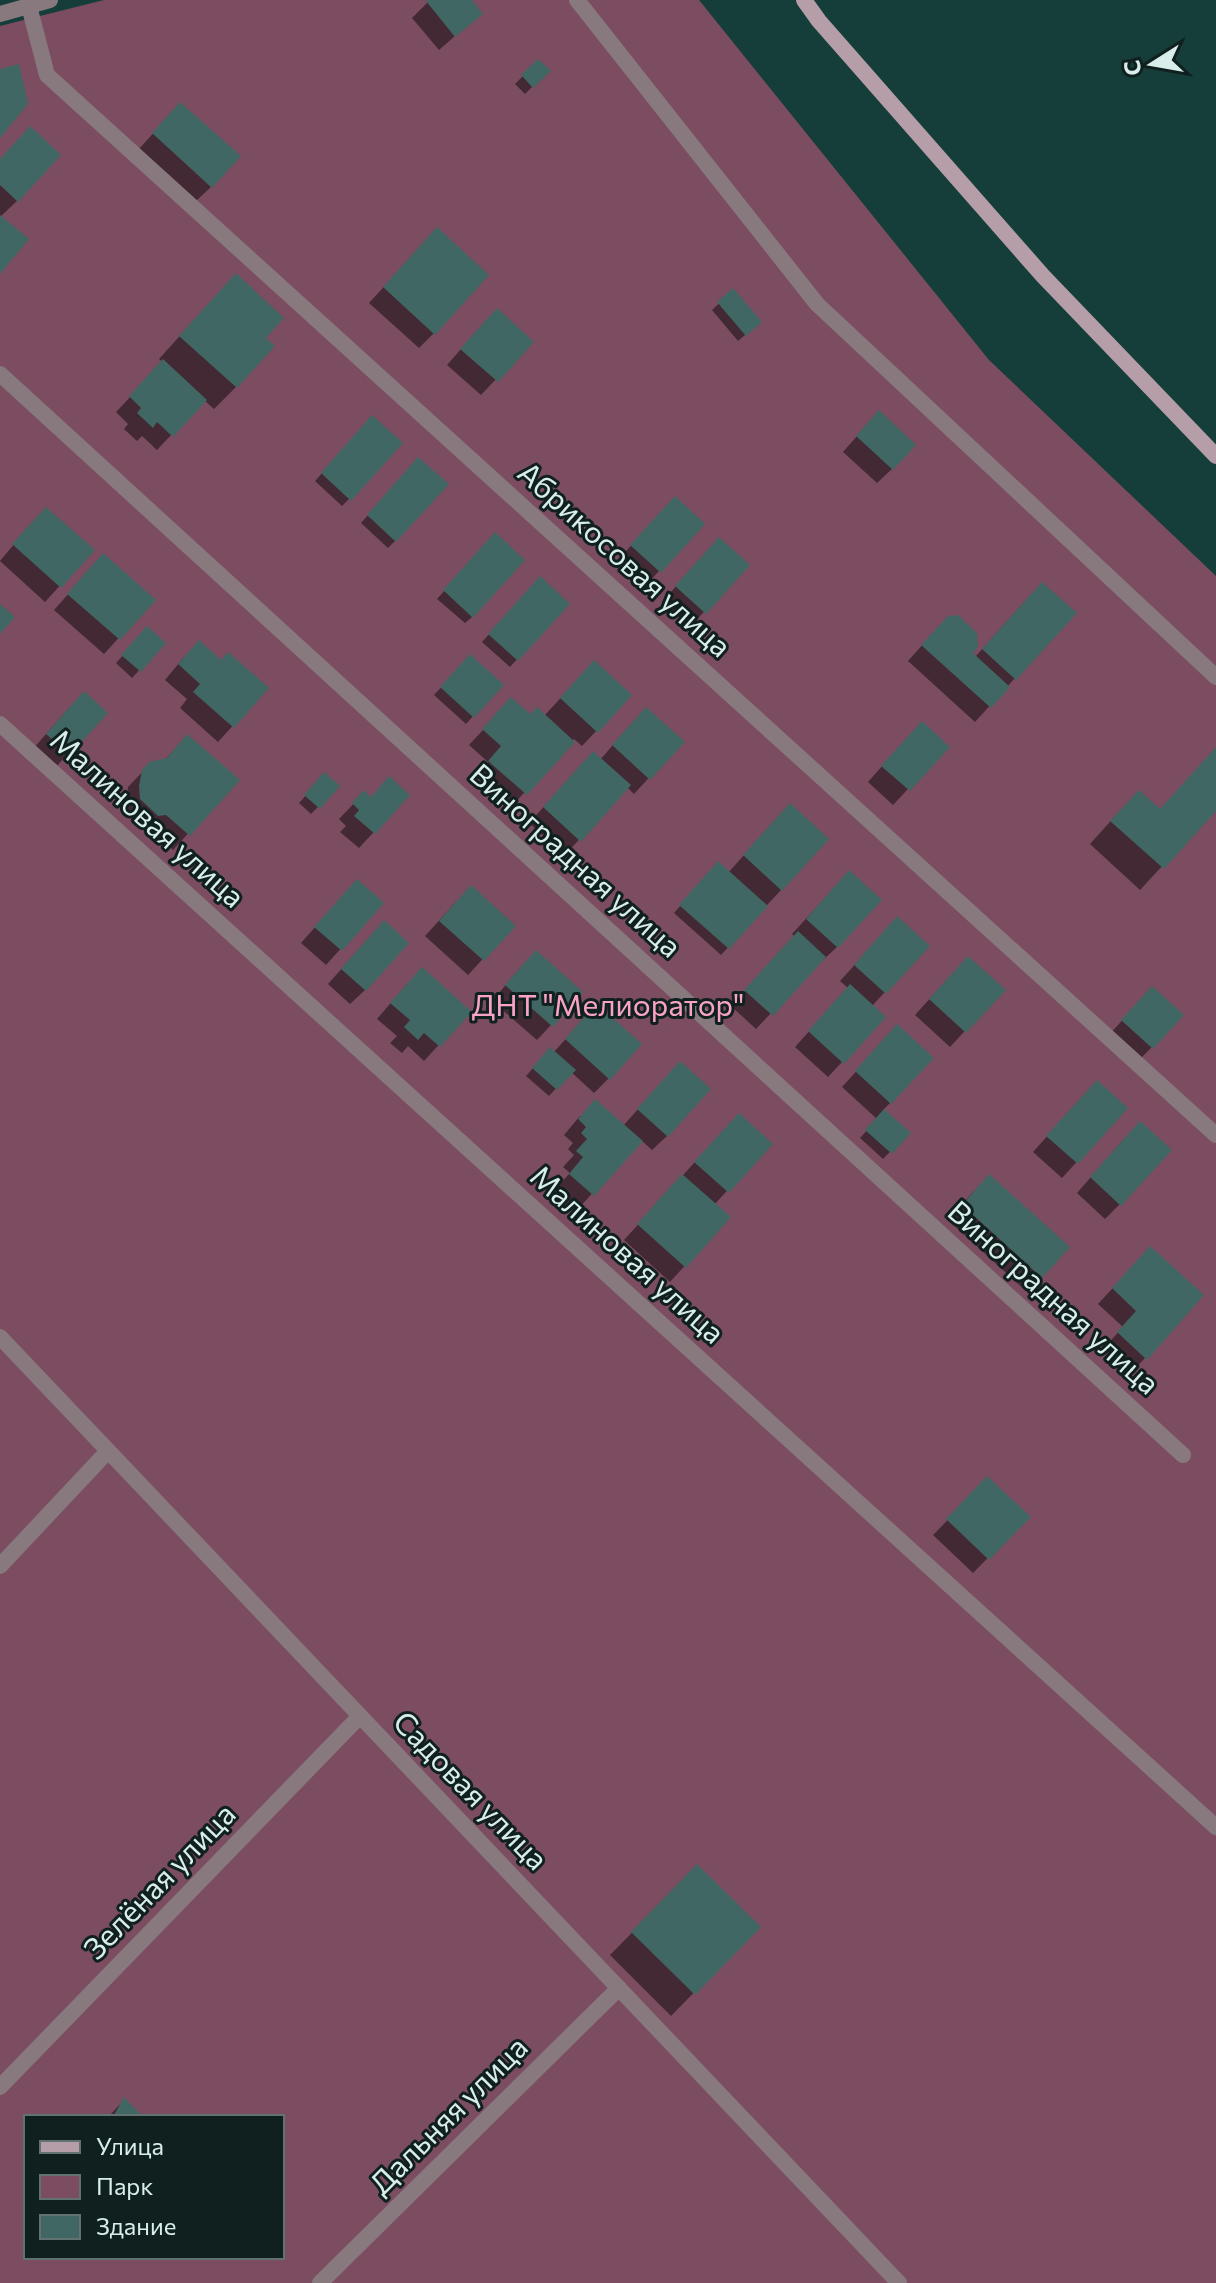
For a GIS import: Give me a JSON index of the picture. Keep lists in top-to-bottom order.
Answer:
{
  "streets": {
    "street": [
      "Абрикосовая улица",
      "Малиновая улица",
      "Виноградная улица",
      "Садовая улица",
      "Зелёная улица",
      "Дальняя улица"
    ]
  },
  "crossings": [
    ["Садовая улица", "Зелёная улица"],
    ["Садовая улица", "Дальняя улица"]
  ],
  "parks": ["ДНТ \"Мелиоратор\""],
  "legend": ["Улица", "Парк", "Здание"],
  "north": "left"
}
